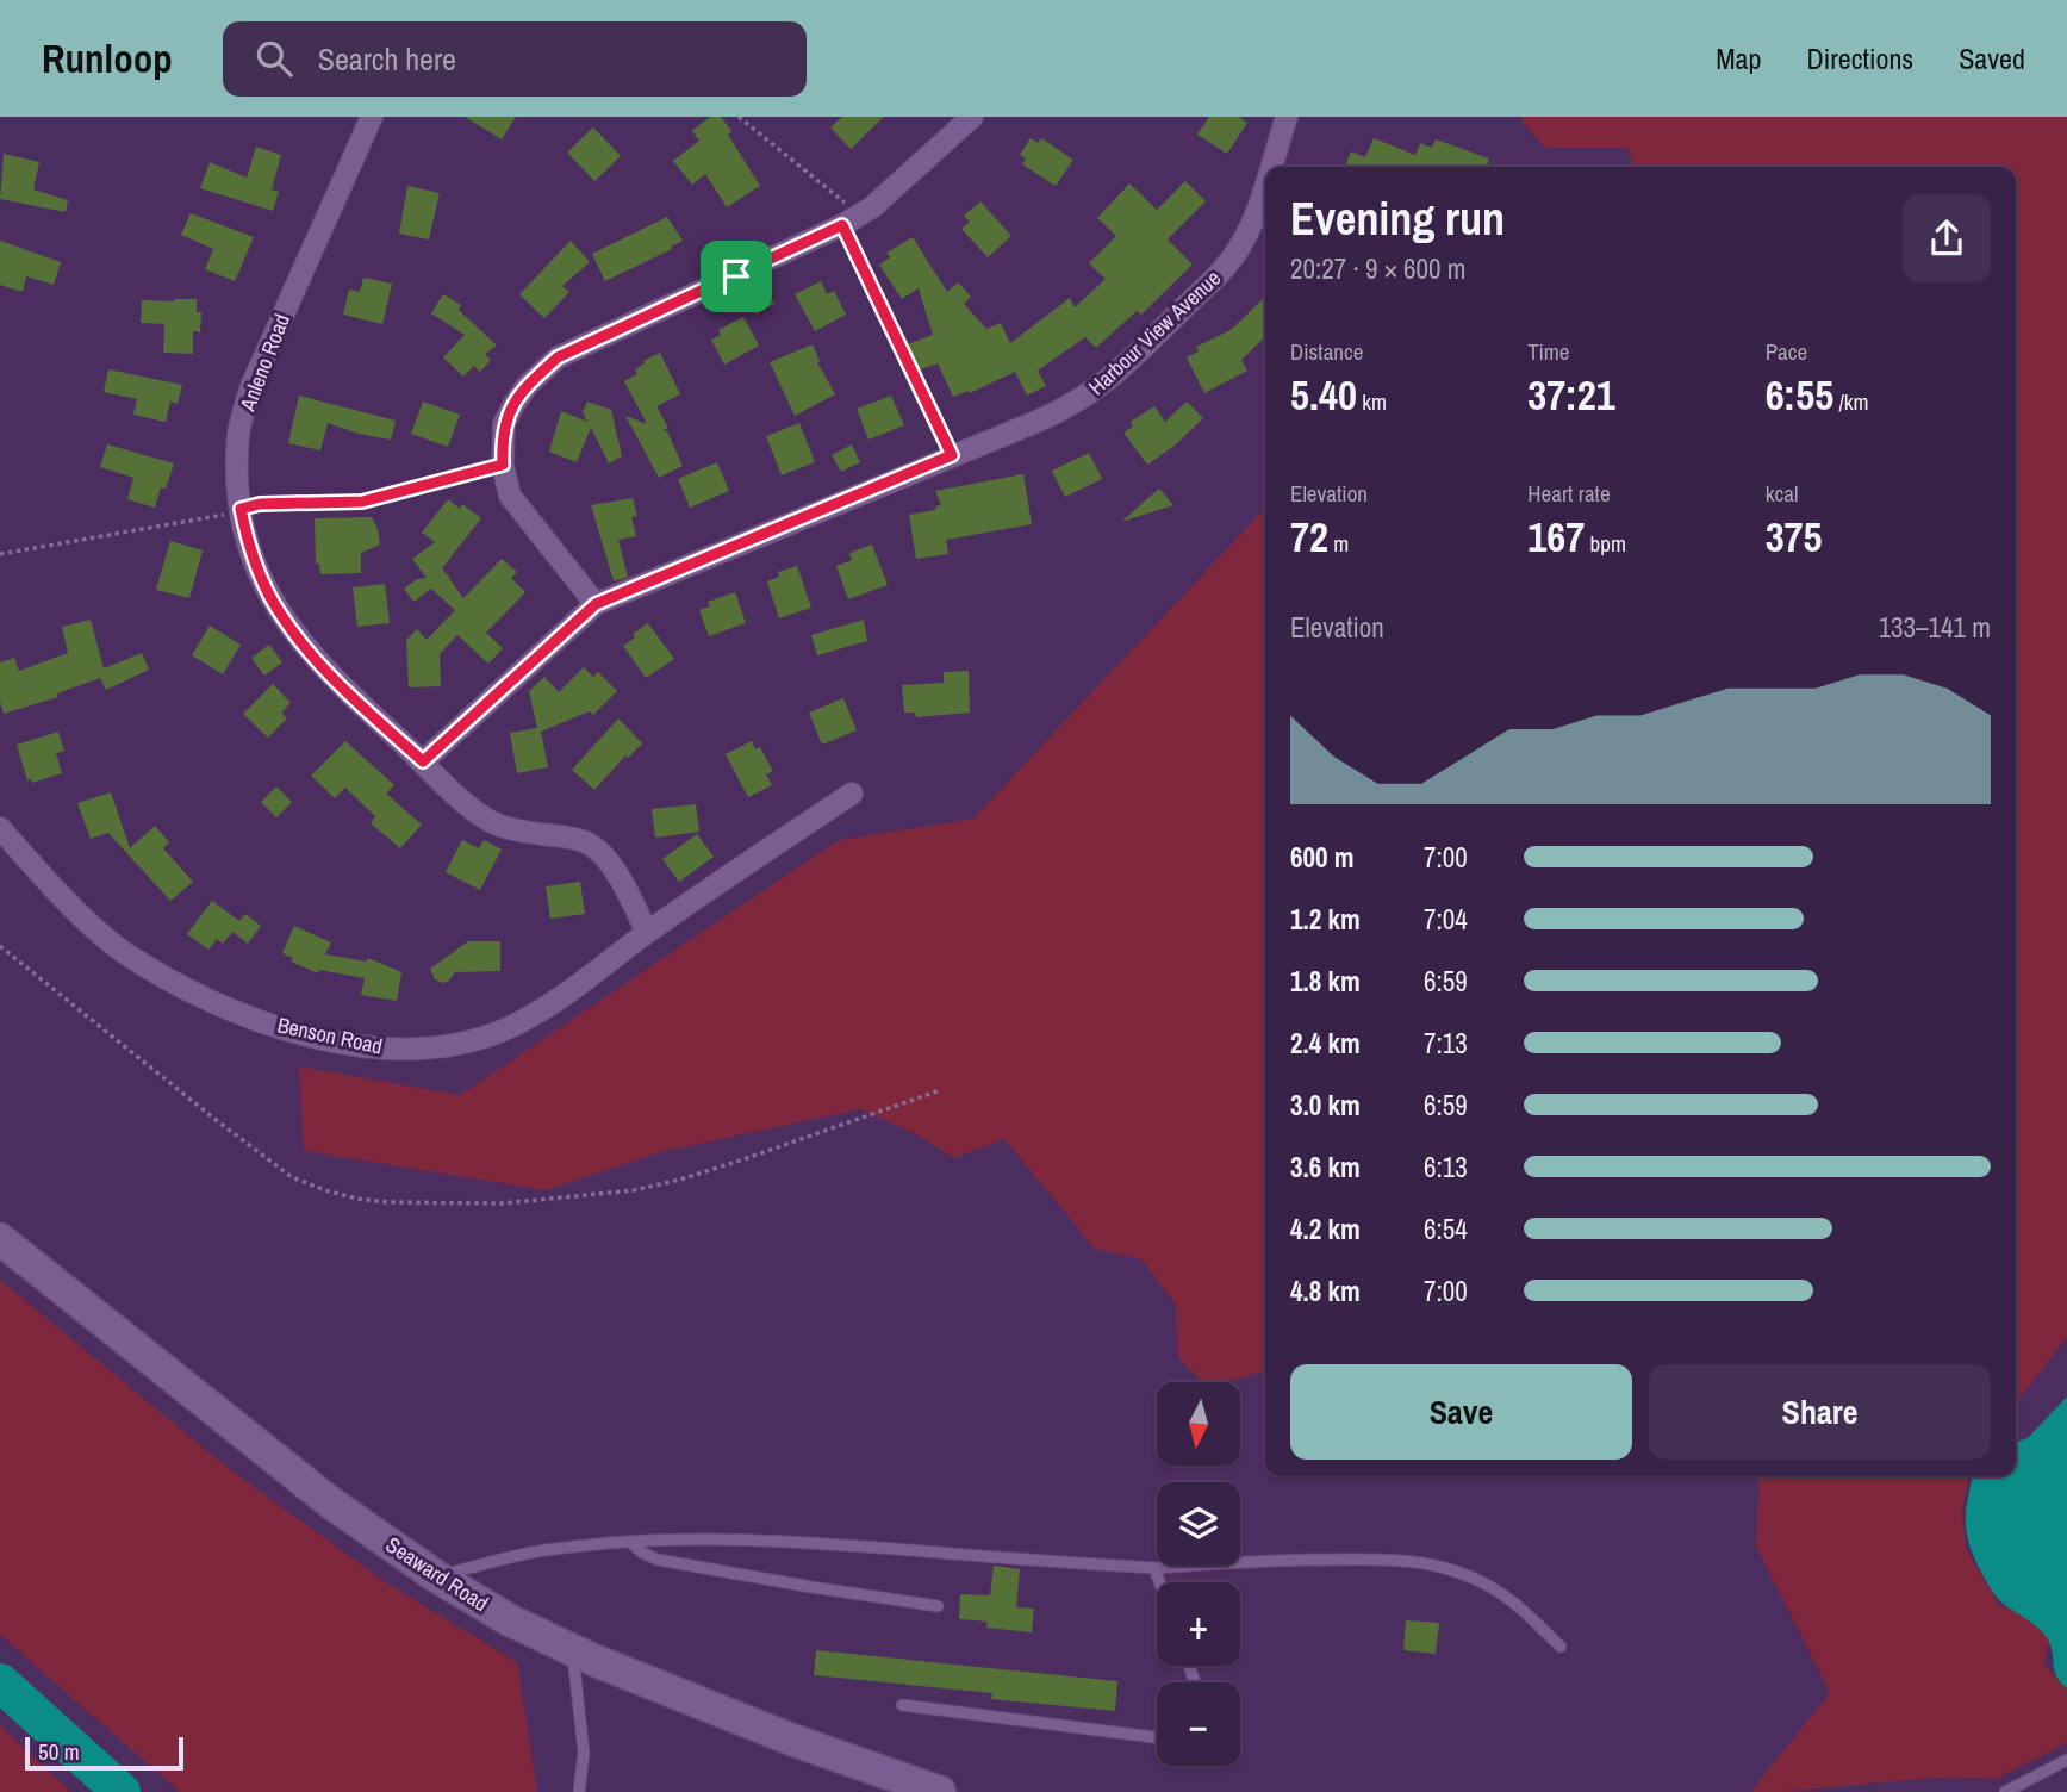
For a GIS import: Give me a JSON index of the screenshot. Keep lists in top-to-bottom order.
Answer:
{
  "streets": {
    "street": [
      "Harbour View Avenue",
      "Anleno Road",
      "Benson Road",
      "Seaward Road"
    ]
  },
  "crossings": [
    ["Harbour View Avenue", "Anleno Road"],
    ["Anleno Road", "Benson Road"]
  ],
  "scale_bar": "50 m",
  "north": "bottom",
  "page": {
    "header": "Runloop",
    "search": "Search here",
    "nav": ["Map", "Directions", "Saved"],
    "heading": ["Evening run", "20:27 · 9 × 600 m"],
    "stats": [
      ["Distance", "5.40 km"],
      ["Time", "37:21"],
      ["Pace", "6:55 /km"],
      ["Elevation", "72 m"],
      ["Heart rate", "167 bpm"],
      ["kcal", "375"]
    ],
    "chart": ["Elevation", "133–141 m"],
    "list": [
      {
        "name": "600 m",
        "note": "7:00"
      },
      {
        "name": "1.2 km",
        "note": "7:04"
      },
      {
        "name": "1.8 km",
        "note": "6:59"
      },
      {
        "name": "2.4 km",
        "note": "7:13"
      },
      {
        "name": "3.0 km",
        "note": "6:59"
      },
      {
        "name": "3.6 km",
        "note": "6:13"
      },
      {
        "name": "4.2 km",
        "note": "6:54"
      },
      {
        "name": "4.8 km",
        "note": "7:00"
      }
    ],
    "buttons": ["Save", "Share"],
    "map_buttons": ["+", "−"],
    "scale": "50 m"
  }
}
